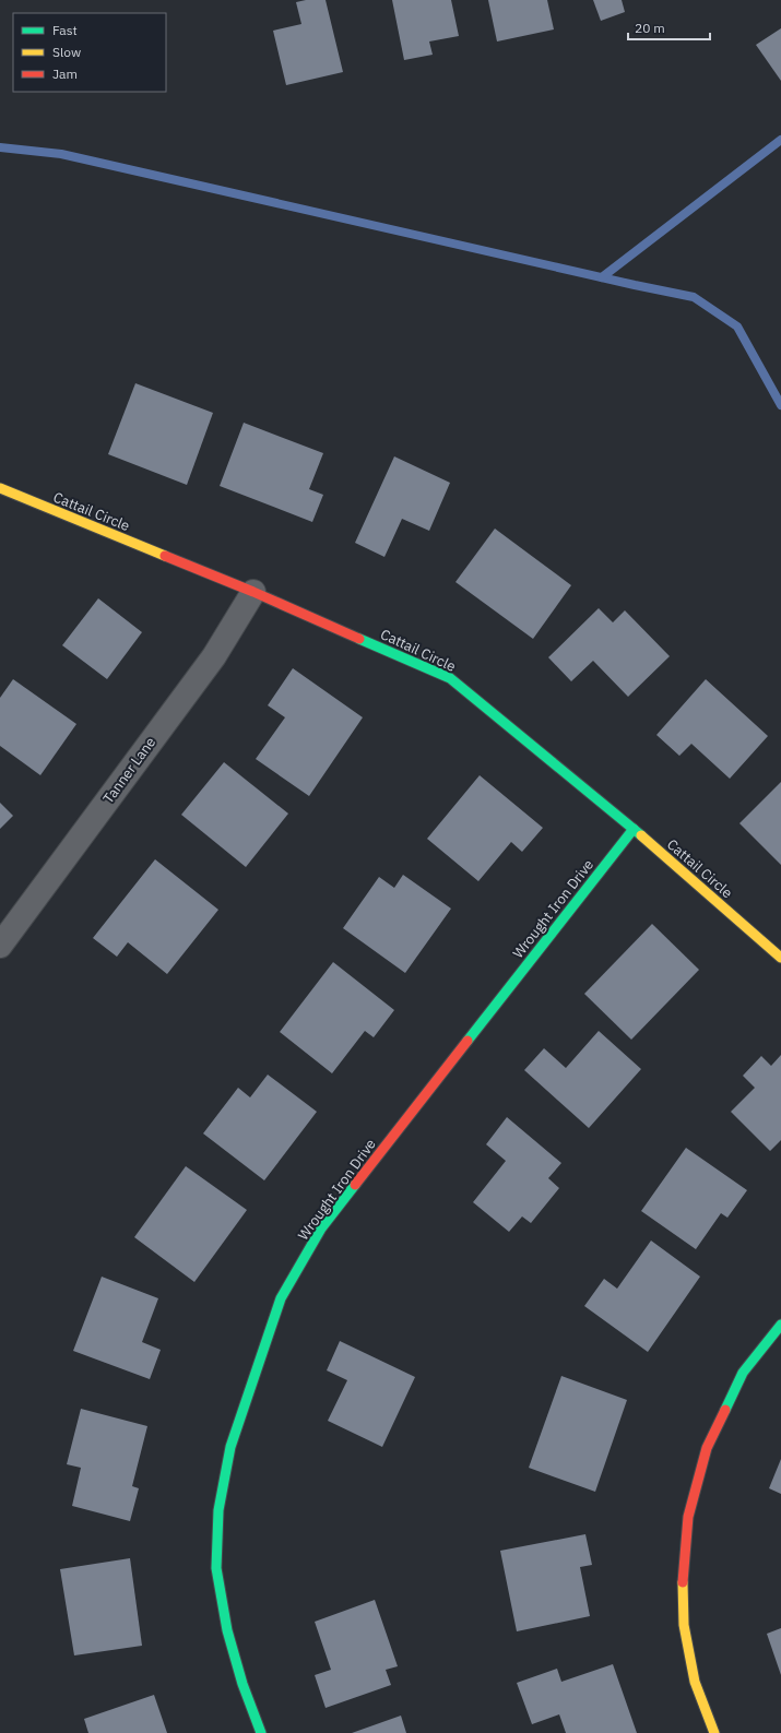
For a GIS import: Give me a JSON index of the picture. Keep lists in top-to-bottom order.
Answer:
{
  "streets": {
    "street": ["Cattail Circle", "Tanner Lane", "Wrought Iron Drive"]
  },
  "crossings": [
    ["Cattail Circle", "Tanner Lane"],
    ["Cattail Circle", "Wrought Iron Drive"]
  ],
  "legend": ["Fast", "Slow", "Jam"],
  "scale_bar": "20 m"
}
